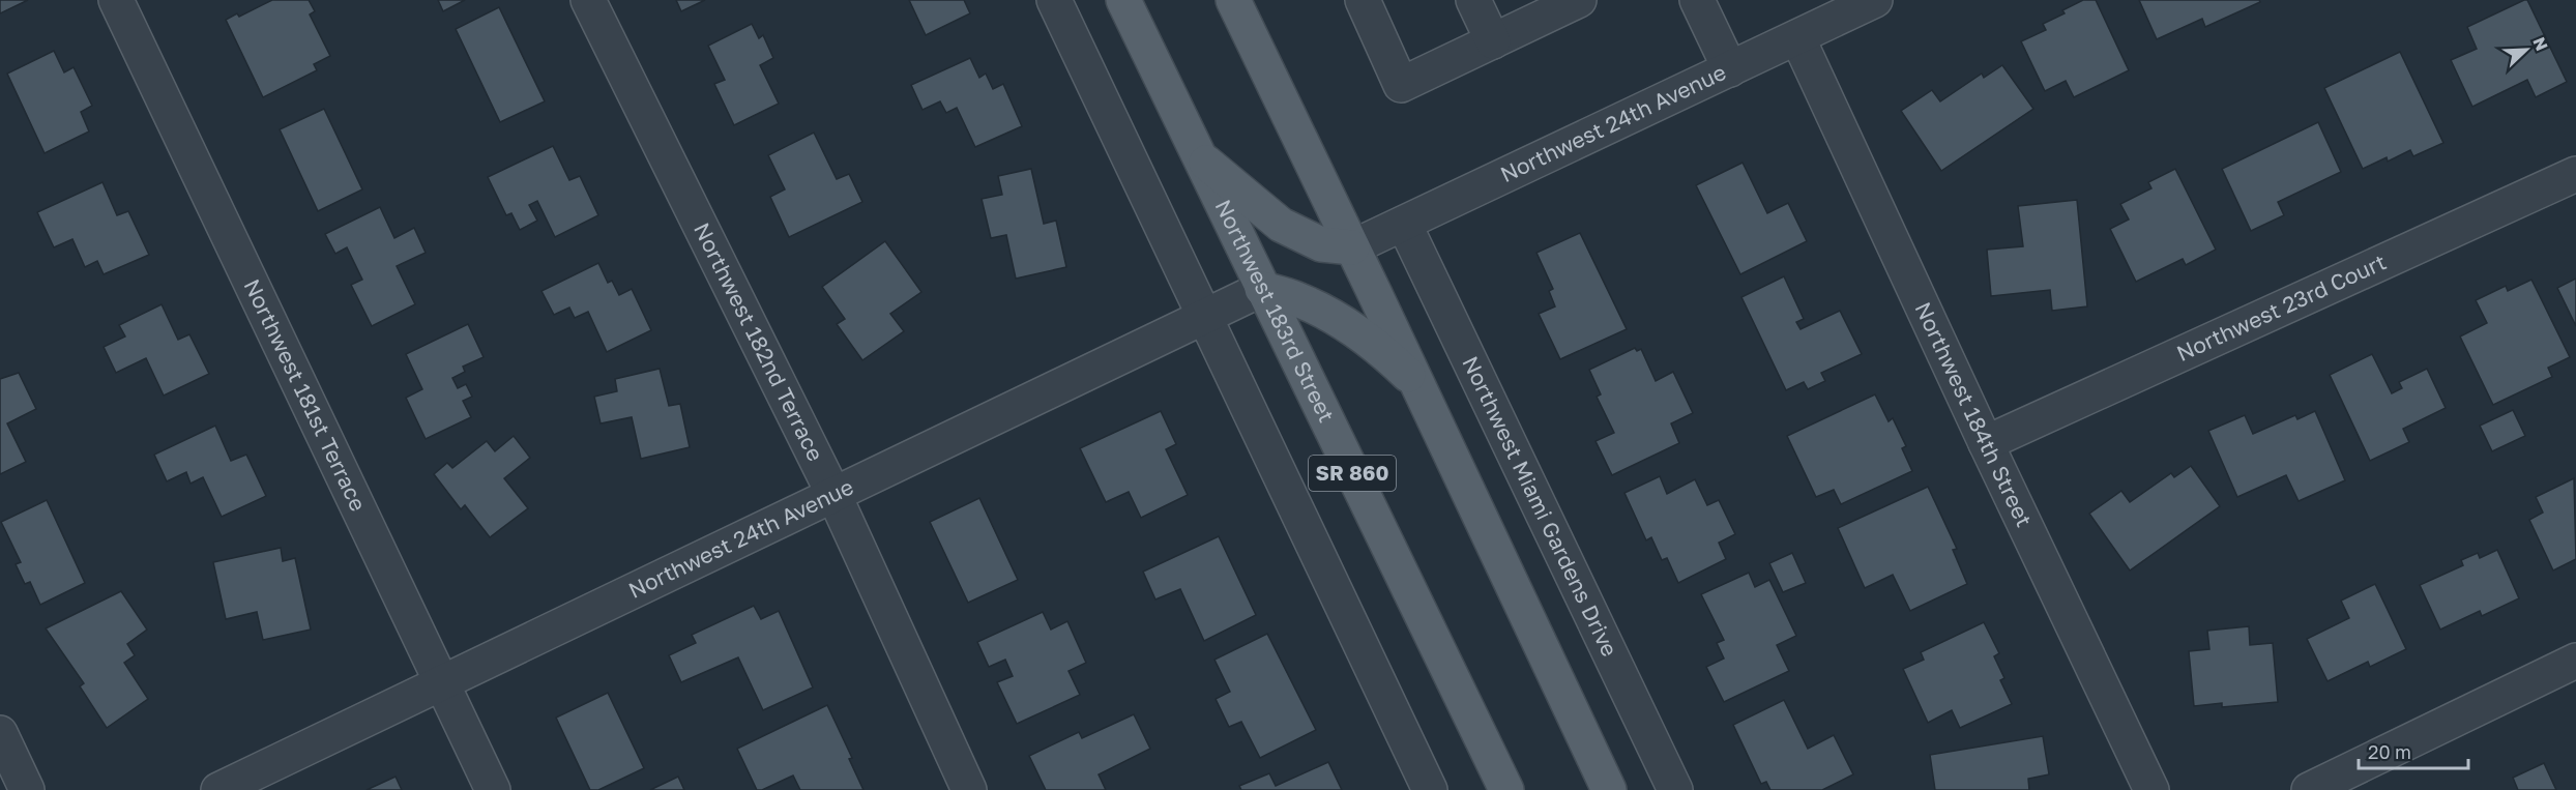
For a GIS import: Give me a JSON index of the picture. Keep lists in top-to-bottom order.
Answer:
{
  "streets": {
    "main road": ["Northwest 183rd Street", "SR 860"],
    "street": [
      "Northwest 24th Avenue",
      "Northwest 23rd Court",
      "Northwest 182nd Terrace",
      "Northwest 181st Terrace",
      "Northwest 184th Street",
      "Northwest Miami Gardens Drive"
    ]
  },
  "crossings": [
    ["Northwest 24th Avenue", "Northwest 183rd Street"],
    ["Northwest 24th Avenue", "Northwest 182nd Terrace"],
    ["Northwest 24th Avenue", "Northwest 181st Terrace"],
    ["Northwest 24th Avenue", "Northwest 184th Street"],
    ["Northwest 24th Avenue", "Northwest Miami Gardens Drive"],
    ["Northwest 23rd Court", "Northwest 184th Street"]
  ],
  "scale_bar": "20 m",
  "north": "top right"
}
